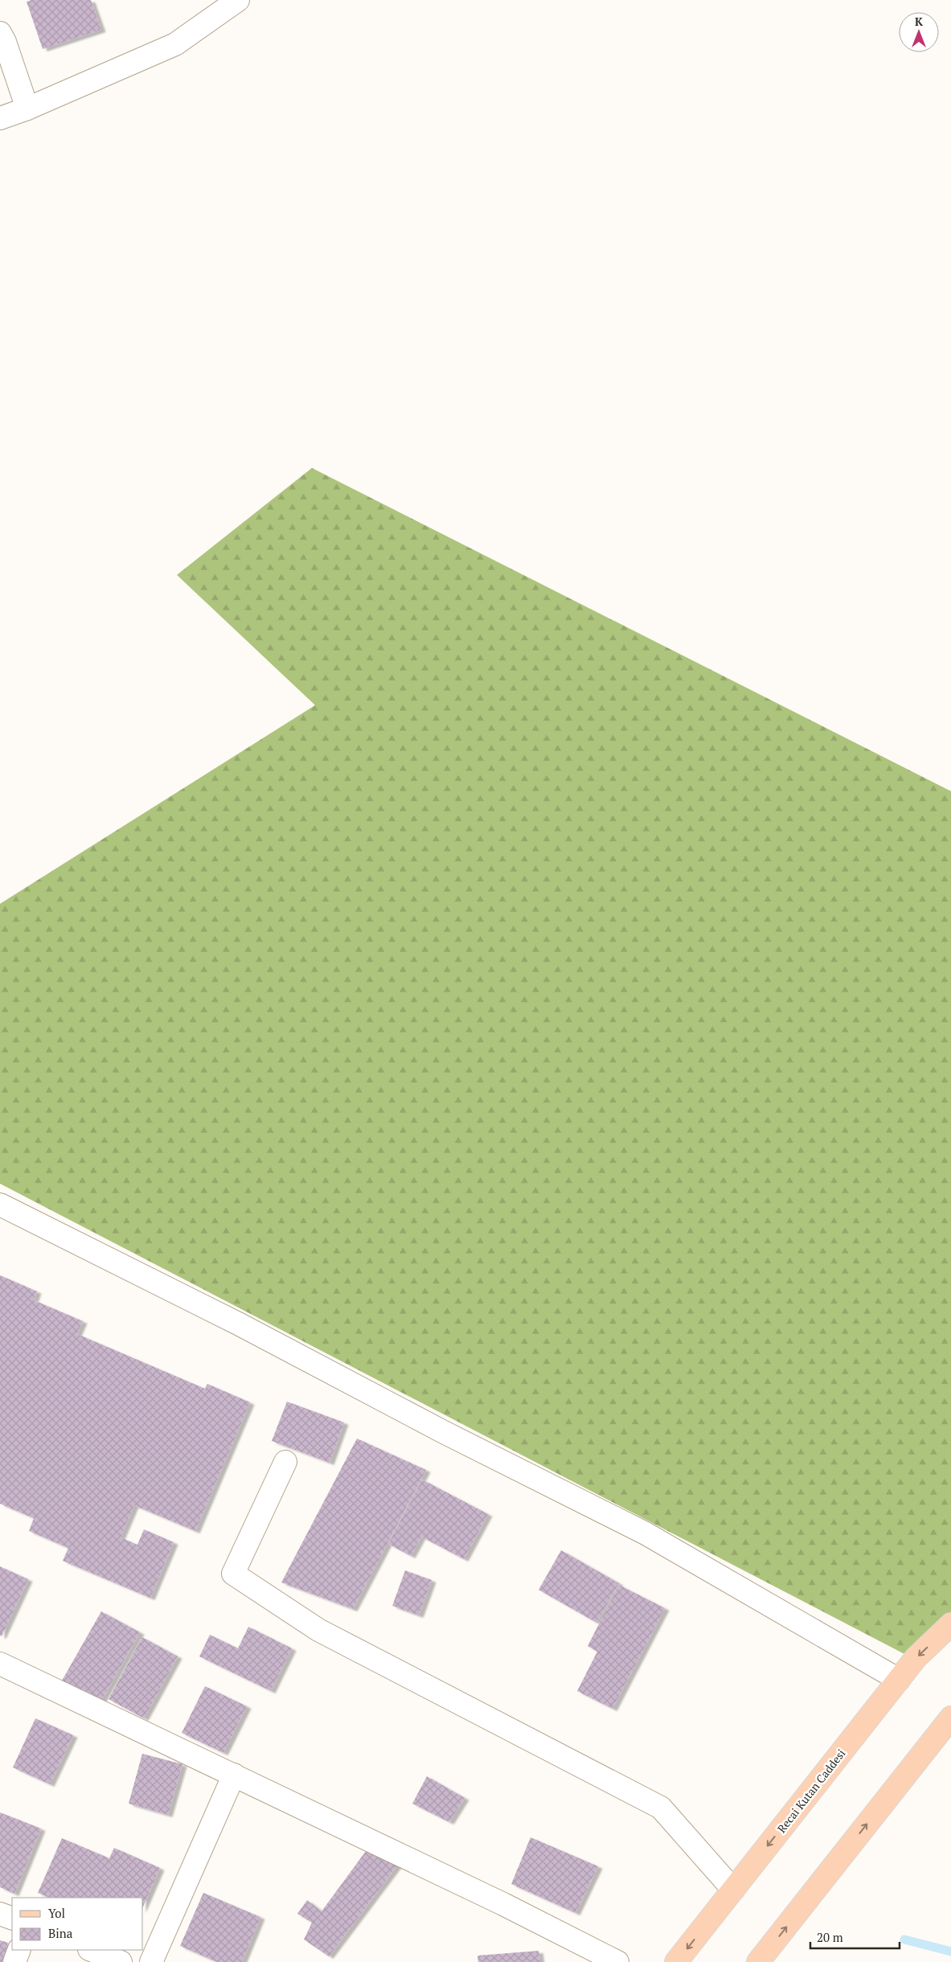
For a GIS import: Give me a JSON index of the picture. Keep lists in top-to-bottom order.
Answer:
{
  "streets": {
    "main road": ["Recai Kutan Caddesi"]
  },
  "legend": ["Yol", "Bina"],
  "scale_bar": "20 m",
  "north": "top"
}
